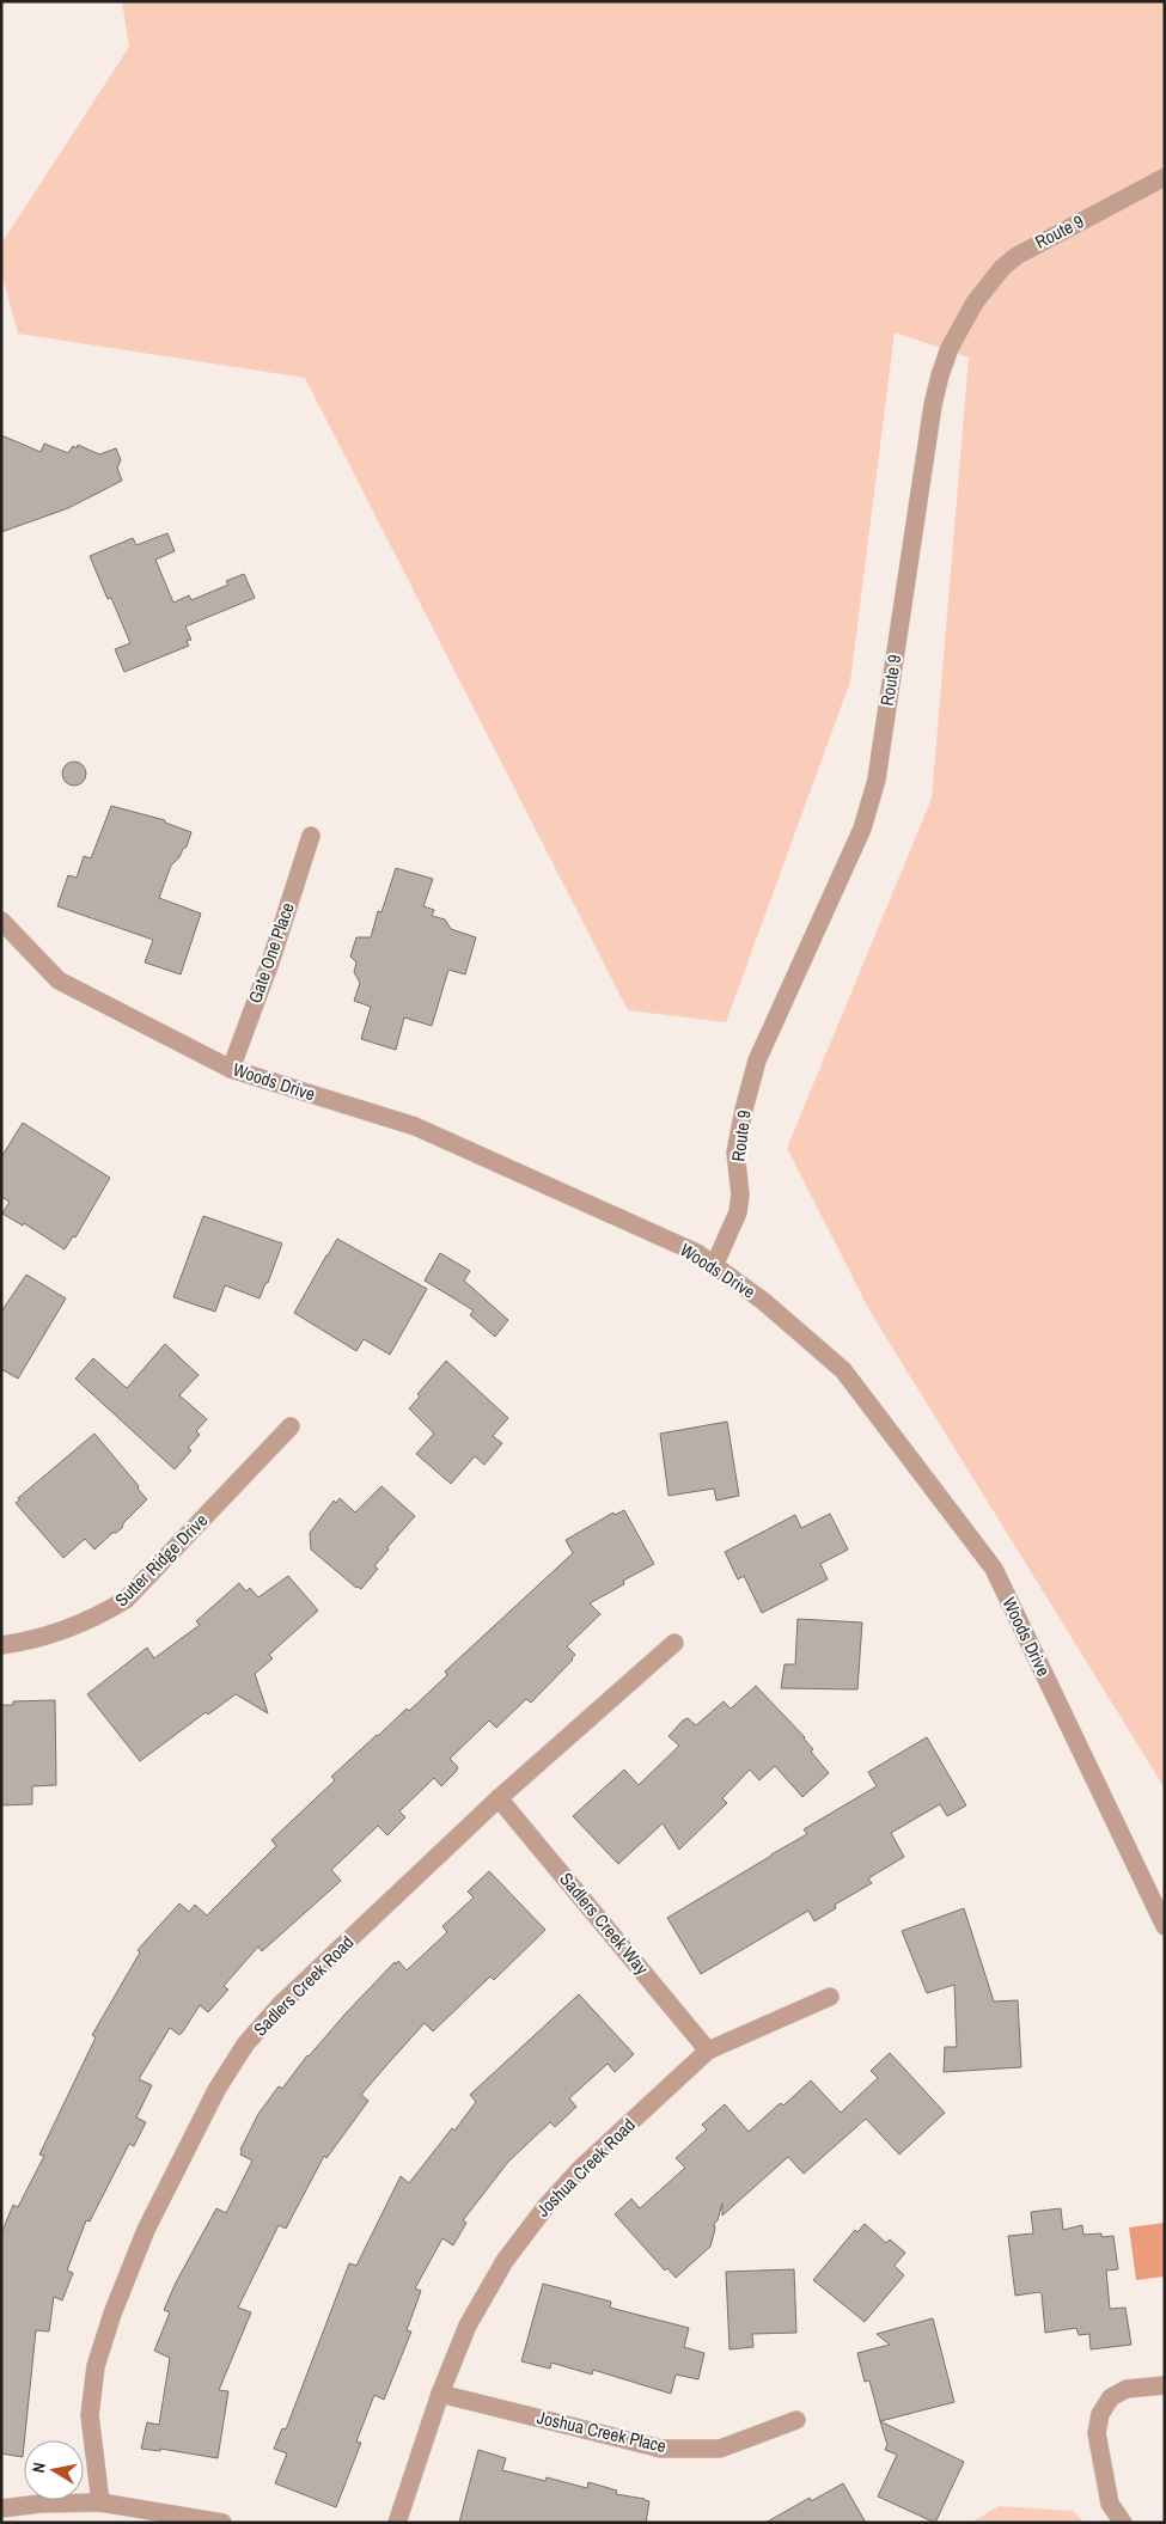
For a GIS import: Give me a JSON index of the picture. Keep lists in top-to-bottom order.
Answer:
{
  "streets": {
    "street": [
      "Route 9",
      "Gate One Place",
      "Woods Drive",
      "Sutter Ridge Drive",
      "Sadlers Creek Way",
      "Sadlers Creek Road",
      "Joshua Creek Road",
      "Joshua Creek Place"
    ]
  },
  "crossings": [
    ["Route 9", "Woods Drive"],
    ["Gate One Place", "Woods Drive"],
    ["Sadlers Creek Way", "Sadlers Creek Road"],
    ["Sadlers Creek Way", "Joshua Creek Road"],
    ["Joshua Creek Road", "Joshua Creek Place"]
  ],
  "north": "left"
}
